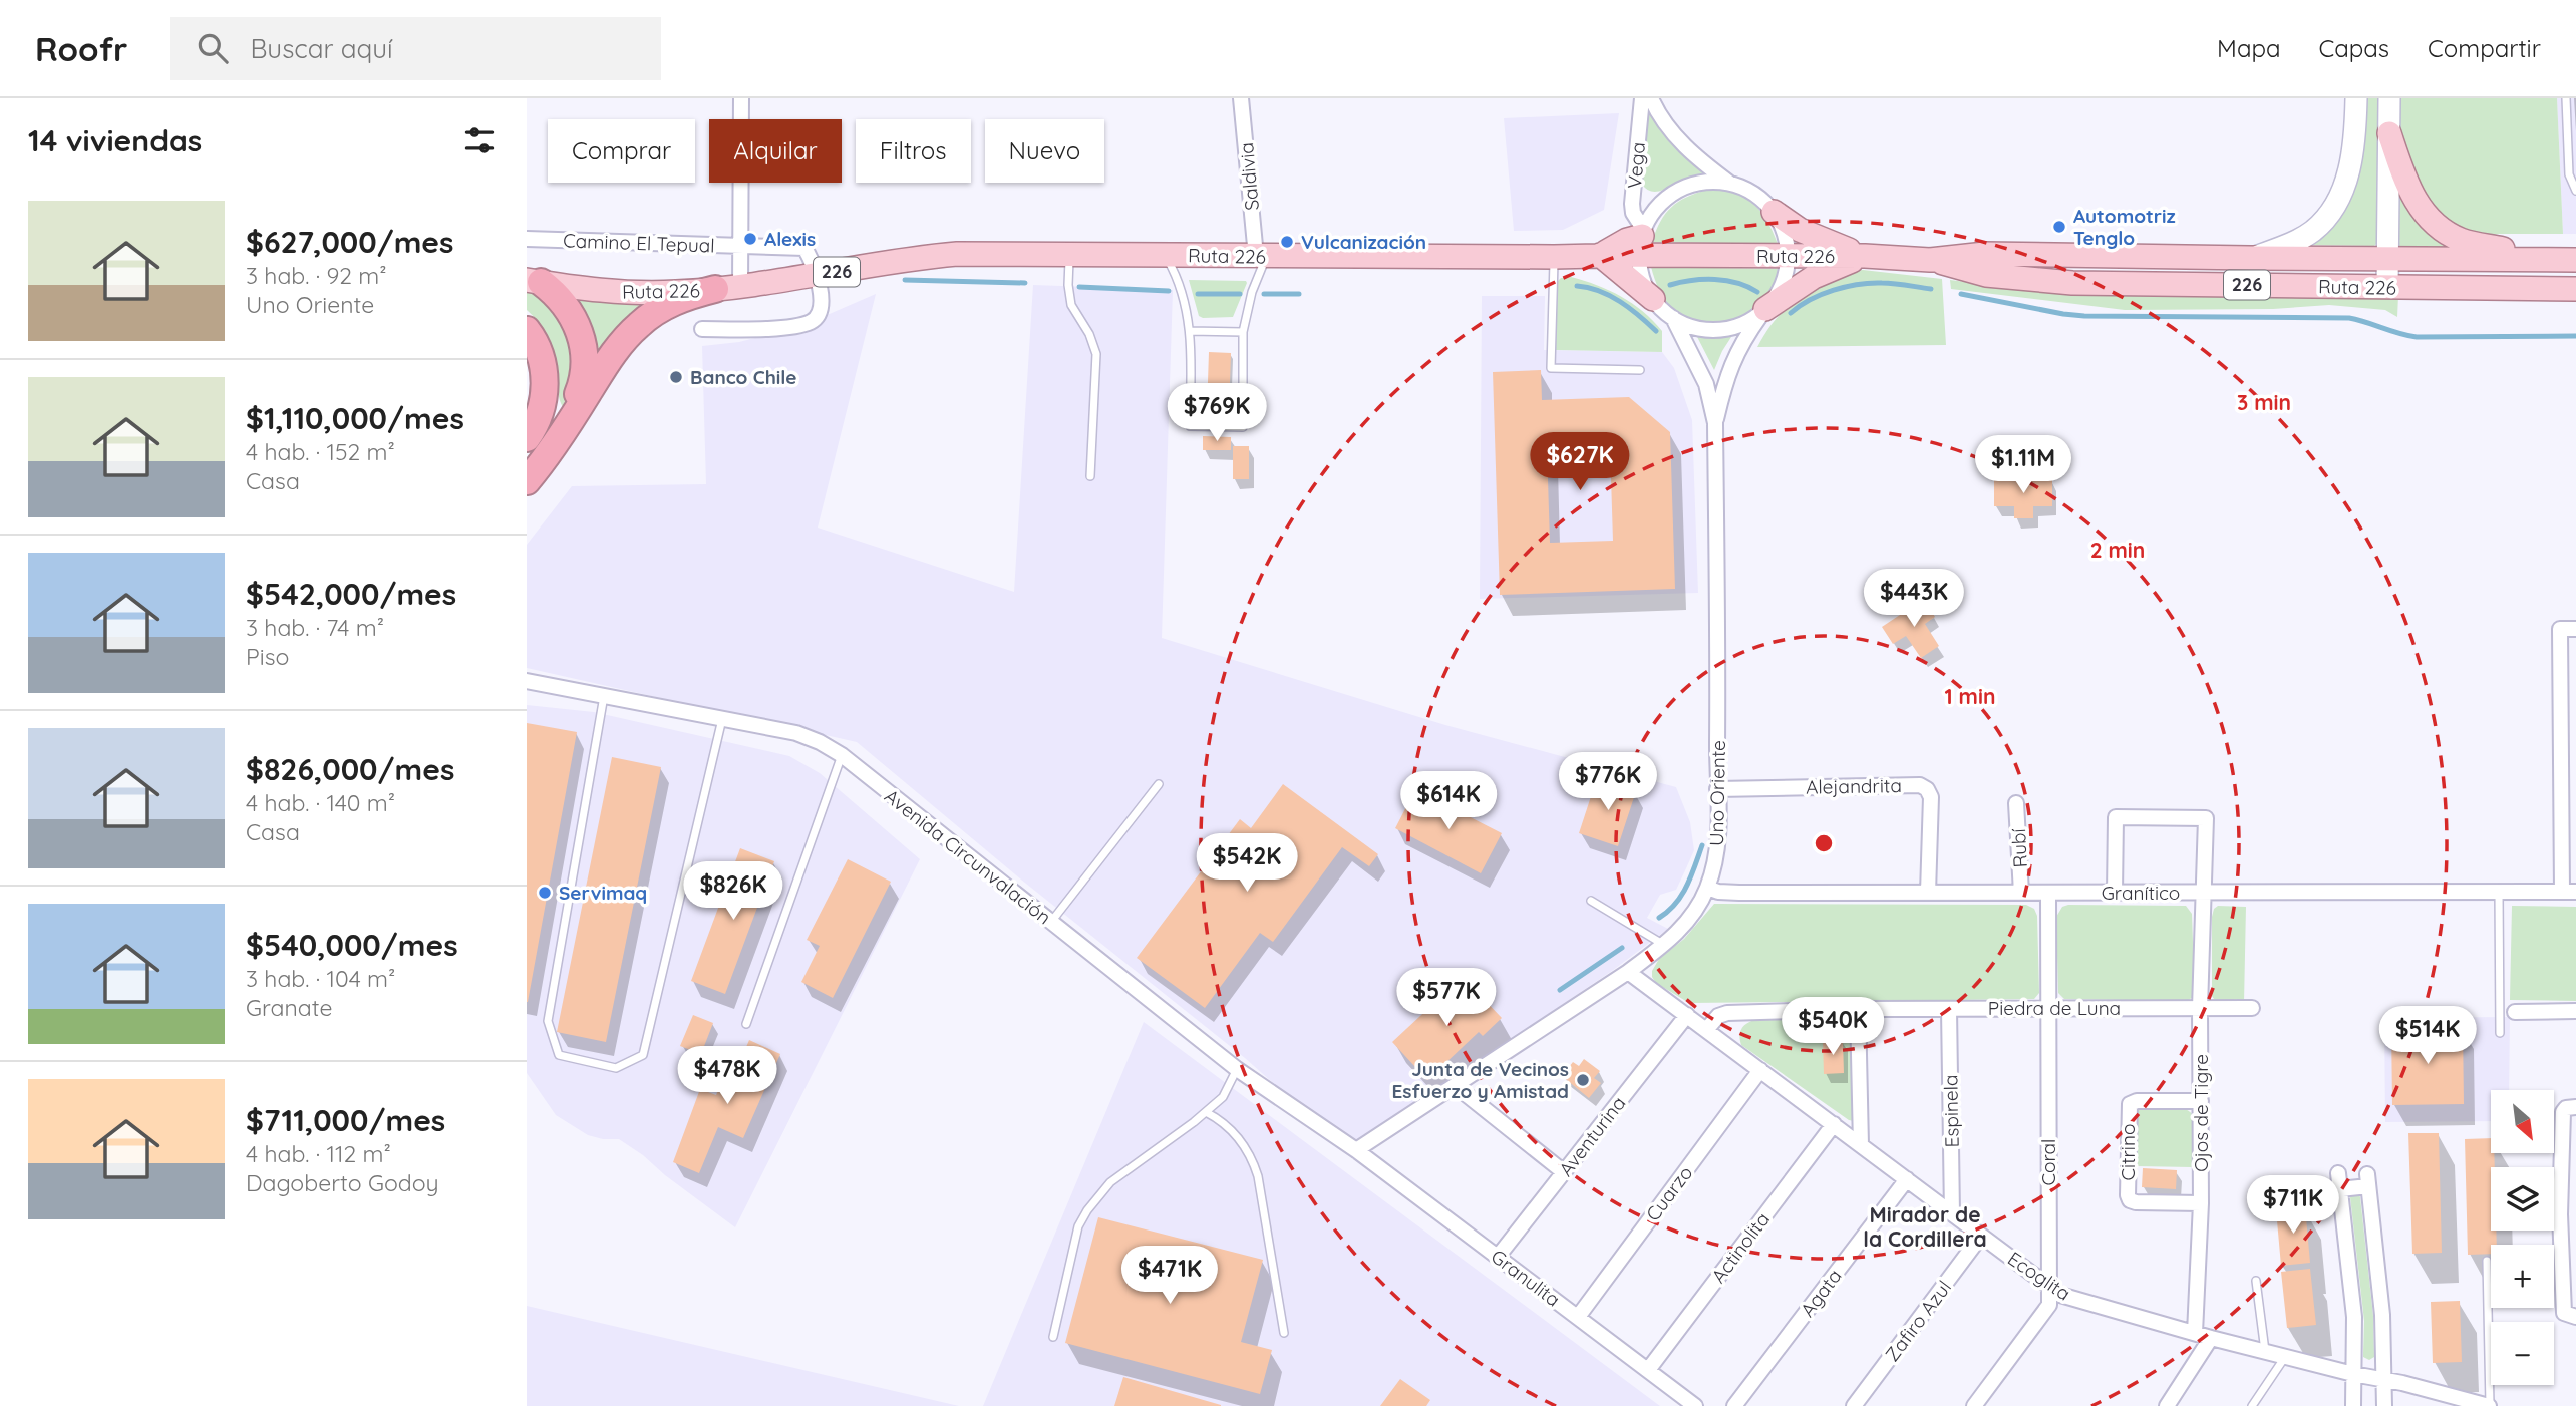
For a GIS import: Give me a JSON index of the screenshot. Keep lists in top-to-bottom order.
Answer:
{
  "streets": {
    "main road": ["Ruta 226", "226"],
    "street": [
      "Vega",
      "Saldivia",
      "Camino El Tepual",
      "Alejandrita",
      "Uno Oriente",
      "Rubí",
      "Avenida Circunvalación",
      "Granítico",
      "Piedra de Luna",
      "Espinela",
      "Ojos de Tigre",
      "Aventurina",
      "Citrino",
      "Coral",
      "Cuarzo",
      "Actinolita",
      "Ecoglita",
      "Granulita",
      "Agata",
      "Zafiro Azul"
    ]
  },
  "crossings": [
    ["Vega", "Ruta 226"],
    ["Saldivia", "Ruta 226"],
    ["Camino El Tepual", "Ruta 226"],
    ["Ruta 226", "Uno Oriente"],
    ["Alejandrita", "Uno Oriente"],
    ["Alejandrita", "Granítico"],
    ["Uno Oriente", "Avenida Circunvalación"],
    ["Uno Oriente", "Granítico"],
    ["Uno Oriente", "Ecoglita"],
    ["Uno Oriente", "Granulita"],
    ["Rubí", "Granítico"],
    ["Avenida Circunvalación", "Granulita"],
    ["Granítico", "Ojos de Tigre"],
    ["Granítico", "Coral"],
    ["Piedra de Luna", "Espinela"],
    ["Piedra de Luna", "Ojos de Tigre"],
    ["Piedra de Luna", "Coral"],
    ["Piedra de Luna", "Ecoglita"],
    ["Espinela", "Ecoglita"],
    ["Ojos de Tigre", "Citrino"],
    ["Ojos de Tigre", "Ecoglita"],
    ["Aventurina", "Ecoglita"],
    ["Aventurina", "Granulita"],
    ["Coral", "Ecoglita"],
    ["Cuarzo", "Ecoglita"],
    ["Cuarzo", "Granulita"],
    ["Actinolita", "Ecoglita"],
    ["Actinolita", "Granulita"],
    ["Ecoglita", "Agata"],
    ["Ecoglita", "Zafiro Azul"]
  ],
  "districts": ["Mirador de la Cordillera"],
  "places": [
    "Automotriz Tenglo",
    "Alexis",
    "Vulcanización",
    "Banco Chile",
    "Servimaq",
    "Junta de Vecinos Esfuerzo y Amistad"
  ],
  "north": "bottom right",
  "page": {
    "header": "Roofr",
    "search": "Buscar aquí",
    "nav": ["Mapa", "Capas", "Compartir"],
    "heading": "14 viviendas",
    "chip": [
      "Comprar",
      "Alquilar",
      "Filtros",
      "Nuevo"
    ],
    "list": [
      {
        "name": "$627,000/mes",
        "note": "3 hab. · 92 m² · Uno Oriente"
      },
      {
        "name": "$1,110,000/mes",
        "note": "4 hab. · 152 m² · Casa"
      },
      {
        "name": "$542,000/mes",
        "note": "3 hab. · 74 m² · Piso"
      },
      {
        "name": "$826,000/mes",
        "note": "4 hab. · 140 m² · Casa"
      },
      {
        "name": "$540,000/mes",
        "note": "3 hab. · 104 m² · Granate"
      },
      {
        "name": "$711,000/mes",
        "note": "4 hab. · 112 m² · Dagoberto Godoy"
      }
    ],
    "price": [
      "$769K",
      "$627K",
      "$1.11M",
      "$443K",
      "$776K",
      "$614K",
      "$542K",
      "$826K",
      "$577K",
      "$540K",
      "$514K",
      "$478K",
      "$711K",
      "$471K"
    ],
    "map_buttons": ["+", "−"]
  },
  "rings": ["3 min", "2 min", "1 min"]
}
